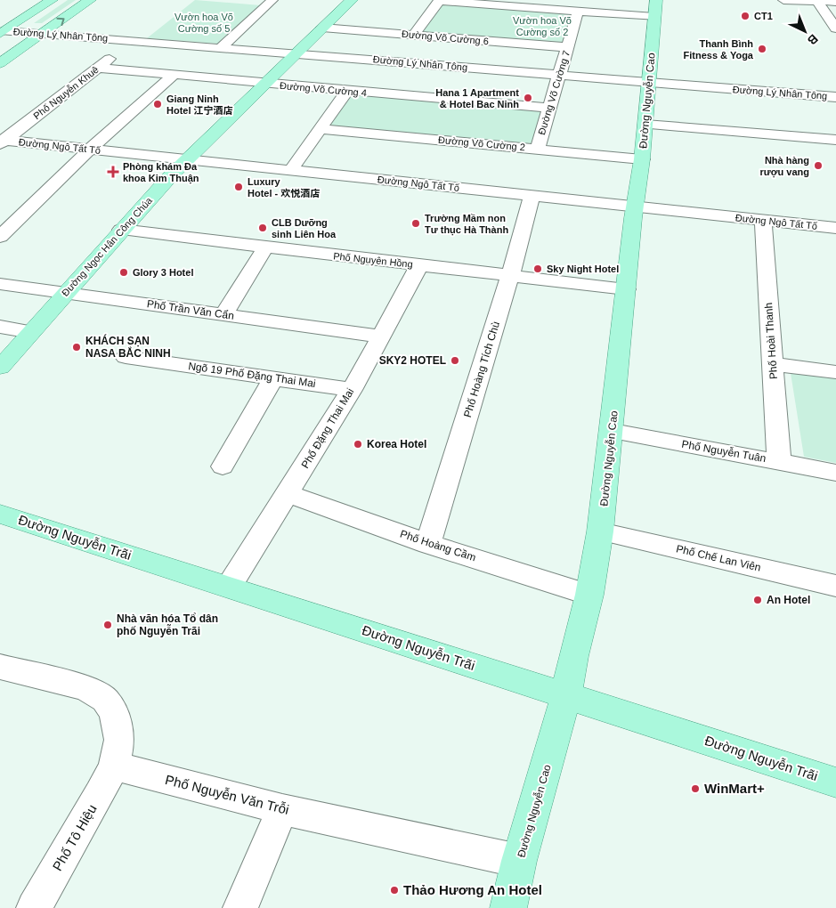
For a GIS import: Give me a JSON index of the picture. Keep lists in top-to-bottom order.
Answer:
{
  "streets": {
    "main road": ["Đường Nguyễn Cao", "Đường Ngọc Hân Công Chúa", "Đường Nguyễn Trãi"],
    "street": [
      "Đường Lý Nhân Tông",
      "Đường Võ Cường 6",
      "Đường Võ Cường 4",
      "Phố Nguyễn Khuê",
      "Đường Võ Cường 7",
      "Đường Võ Cường 2",
      "Đường Ngô Tất Tố",
      "Phố Nguyên Hồng",
      "Phố Trần Văn Cẩn",
      "Phố Hoài Thanh",
      "Phố Hoàng Tích Chù",
      "Ngõ 19 Phố Đặng Thai Mai",
      "Phố Đặng Thai Mai",
      "Phố Nguyễn Tuân",
      "Phố Hoàng Cầm",
      "Phố Chế Lan Viên",
      "Phố Nguyễn Văn Trỗi",
      "Phố Tô Hiệu"
    ]
  },
  "crossings": [
    ["Đường Lý Nhân Tông", "Phố Nguyễn Khuê"],
    ["Đường Lý Nhân Tông", "Đường Võ Cường 7"],
    ["Đường Lý Nhân Tông", "Đường Nguyễn Cao"],
    ["Đường Lý Nhân Tông", "Đường Ngọc Hân Công Chúa"],
    ["Đường Võ Cường 6", "Đường Võ Cường 7"],
    ["Đường Võ Cường 6", "Đường Ngọc Hân Công Chúa"],
    ["Đường Võ Cường 4", "Phố Nguyễn Khuê"],
    ["Đường Võ Cường 4", "Đường Võ Cường 7"],
    ["Đường Võ Cường 4", "Đường Ngọc Hân Công Chúa"],
    ["Phố Nguyễn Khuê", "Đường Ngô Tất Tố"],
    ["Đường Võ Cường 7", "Đường Võ Cường 2"],
    ["Đường Nguyễn Cao", "Đường Võ Cường 2"],
    ["Đường Nguyễn Cao", "Đường Ngô Tất Tố"],
    ["Đường Nguyễn Cao", "Phố Nguyên Hồng"],
    ["Đường Nguyễn Cao", "Phố Nguyễn Tuân"],
    ["Đường Nguyễn Cao", "Đường Nguyễn Trãi"],
    ["Đường Nguyễn Cao", "Phố Hoàng Cầm"],
    ["Đường Nguyễn Cao", "Phố Chế Lan Viên"],
    ["Đường Nguyễn Cao", "Phố Nguyễn Văn Trỗi"],
    ["Đường Ngô Tất Tố", "Đường Ngọc Hân Công Chúa"],
    ["Đường Ngô Tất Tố", "Phố Hoài Thanh"],
    ["Đường Ngô Tất Tố", "Phố Hoàng Tích Chù"],
    ["Đường Ngọc Hân Công Chúa", "Phố Nguyên Hồng"],
    ["Đường Ngọc Hân Công Chúa", "Phố Trần Văn Cẩn"],
    ["Phố Nguyên Hồng", "Phố Hoàng Tích Chù"],
    ["Phố Nguyên Hồng", "Phố Đặng Thai Mai"],
    ["Phố Trần Văn Cẩn", "Phố Đặng Thai Mai"],
    ["Phố Hoài Thanh", "Phố Nguyễn Tuân"],
    ["Phố Hoàng Tích Chù", "Phố Hoàng Cầm"],
    ["Ngõ 19 Phố Đặng Thai Mai", "Phố Đặng Thai Mai"],
    ["Phố Đặng Thai Mai", "Đường Nguyễn Trãi"],
    ["Phố Đặng Thai Mai", "Phố Hoàng Cầm"],
    ["Phố Nguyễn Văn Trỗi", "Phố Tô Hiệu"]
  ],
  "parks": ["Vườn hoa Võ Cường số 5", "Vườn hoa Võ Cường số 2"],
  "places": {
    "other": [
      "CT1",
      "Thanh Bình Fitness & Yoga",
      "Hana 1 Apartment & Hotel Bac Ninh",
      "Giang Ninh Hotel 江宁酒店",
      "Nhà hàng rượu vang",
      "Luxury Hotel - 欢悦酒店",
      "Trường Mầm non Tư thục Hà Thành",
      "CLB Dưỡng sinh Liên Hoa",
      "Sky Night Hotel",
      "Glory 3 Hotel",
      "KHÁCH SẠN NASA BẮC NINH",
      "SKY2 HOTEL",
      "Korea Hotel",
      "An Hotel",
      "Nhà văn hóa Tổ dân phố Nguyễn Trãi",
      "WinMart+",
      "Thảo Hương An Hotel"
    ],
    "health": ["Phòng khám Đa khoa Kim Thuận"]
  },
  "north": "bottom right"
}
